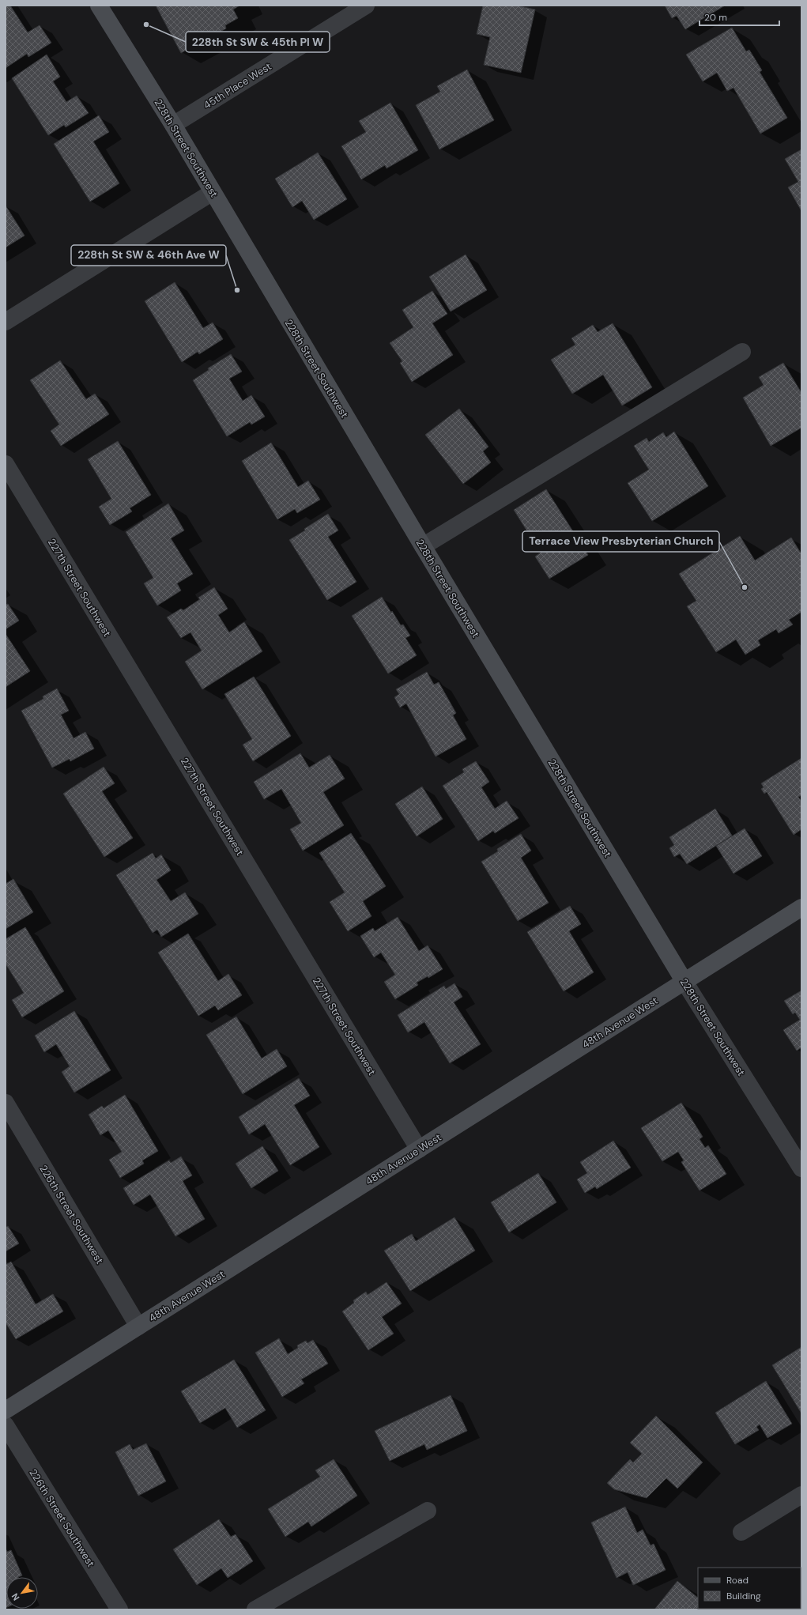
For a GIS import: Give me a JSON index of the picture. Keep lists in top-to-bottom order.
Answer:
{
  "streets": {
    "main road": ["228th Street Southwest", "48th Avenue West"],
    "street": ["45th Place West", "227th Street Southwest", "226th Street Southwest"]
  },
  "crossings": [
    ["45th Place West", "228th Street Southwest"],
    ["228th Street Southwest", "48th Avenue West"],
    ["227th Street Southwest", "48th Avenue West"],
    ["48th Avenue West", "226th Street Southwest"]
  ],
  "places": ["228th St SW & 45th Pl W", "228th St SW & 46th Ave W", "Terrace View Presbyterian Church"],
  "legend": ["Road", "Building"],
  "scale_bar": "20 m",
  "north": "bottom left"
}
